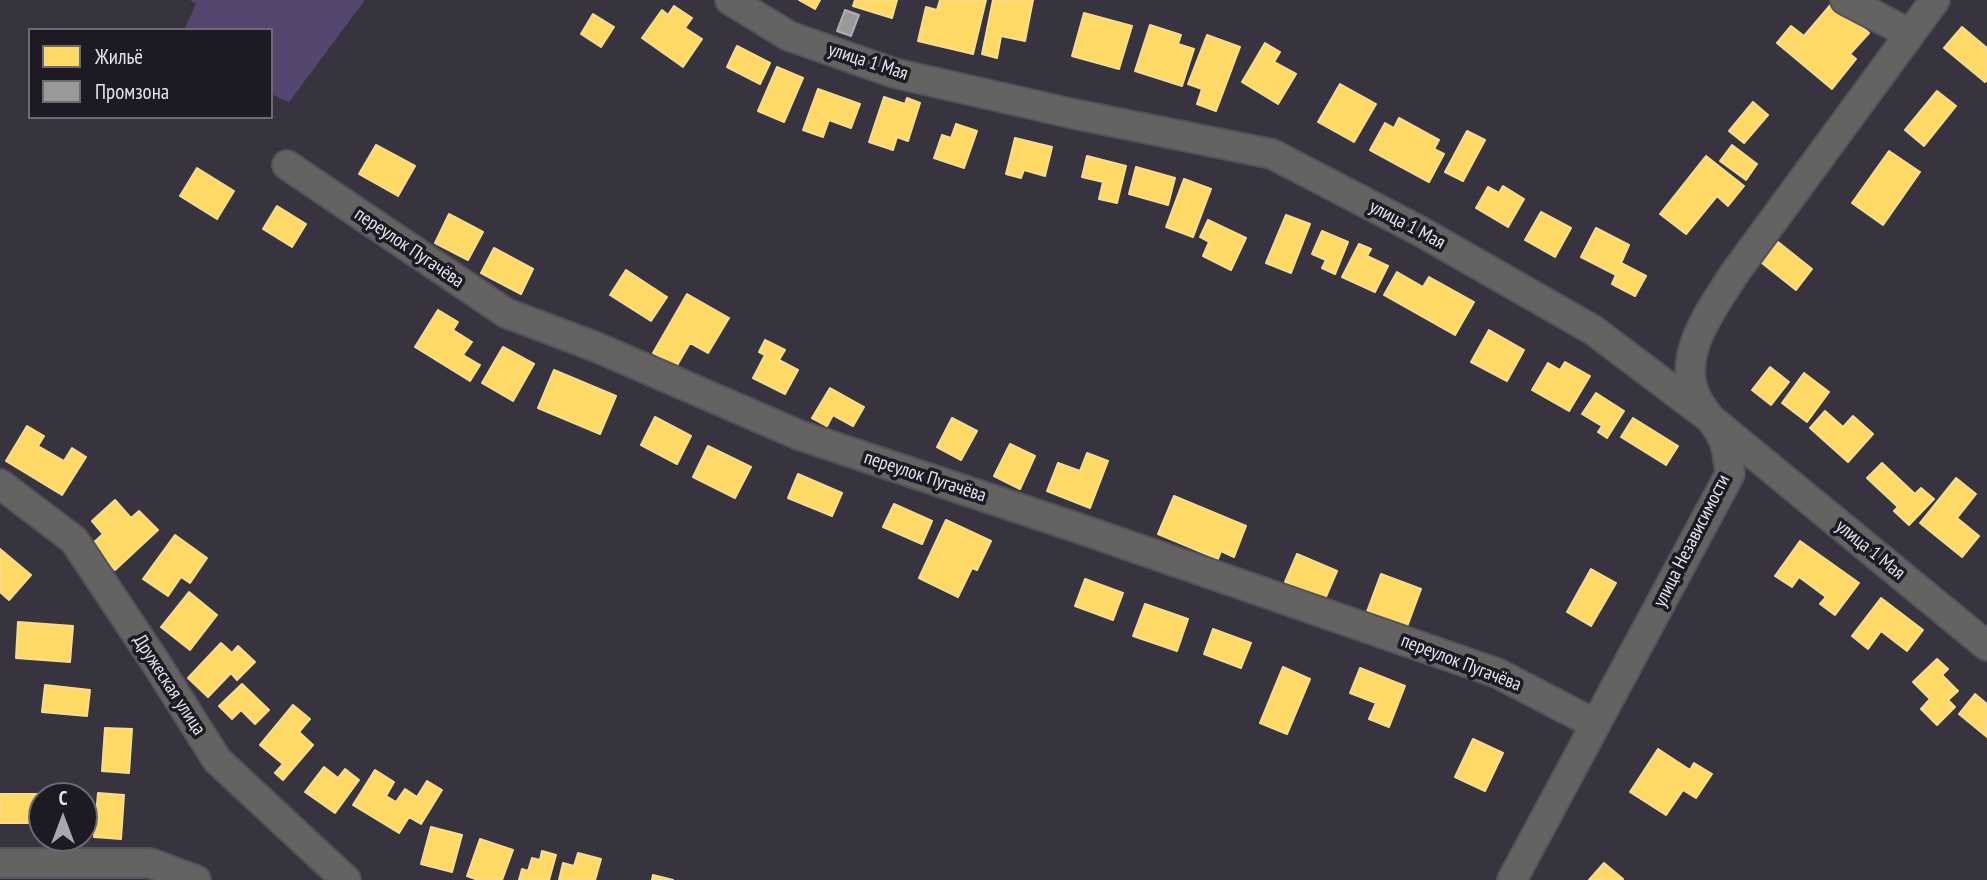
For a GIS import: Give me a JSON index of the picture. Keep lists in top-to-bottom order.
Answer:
{
  "streets": {
    "street": [
      "улица 1 Мая",
      "переулок Пугачёва",
      "улица Независимости",
      "Дружеская улица"
    ]
  },
  "crossings": [
    ["улица 1 Мая", "улица Независимости"],
    ["переулок Пугачёва", "улица Независимости"]
  ],
  "legend": ["Жильё", "Промзона"],
  "north": "top"
}
